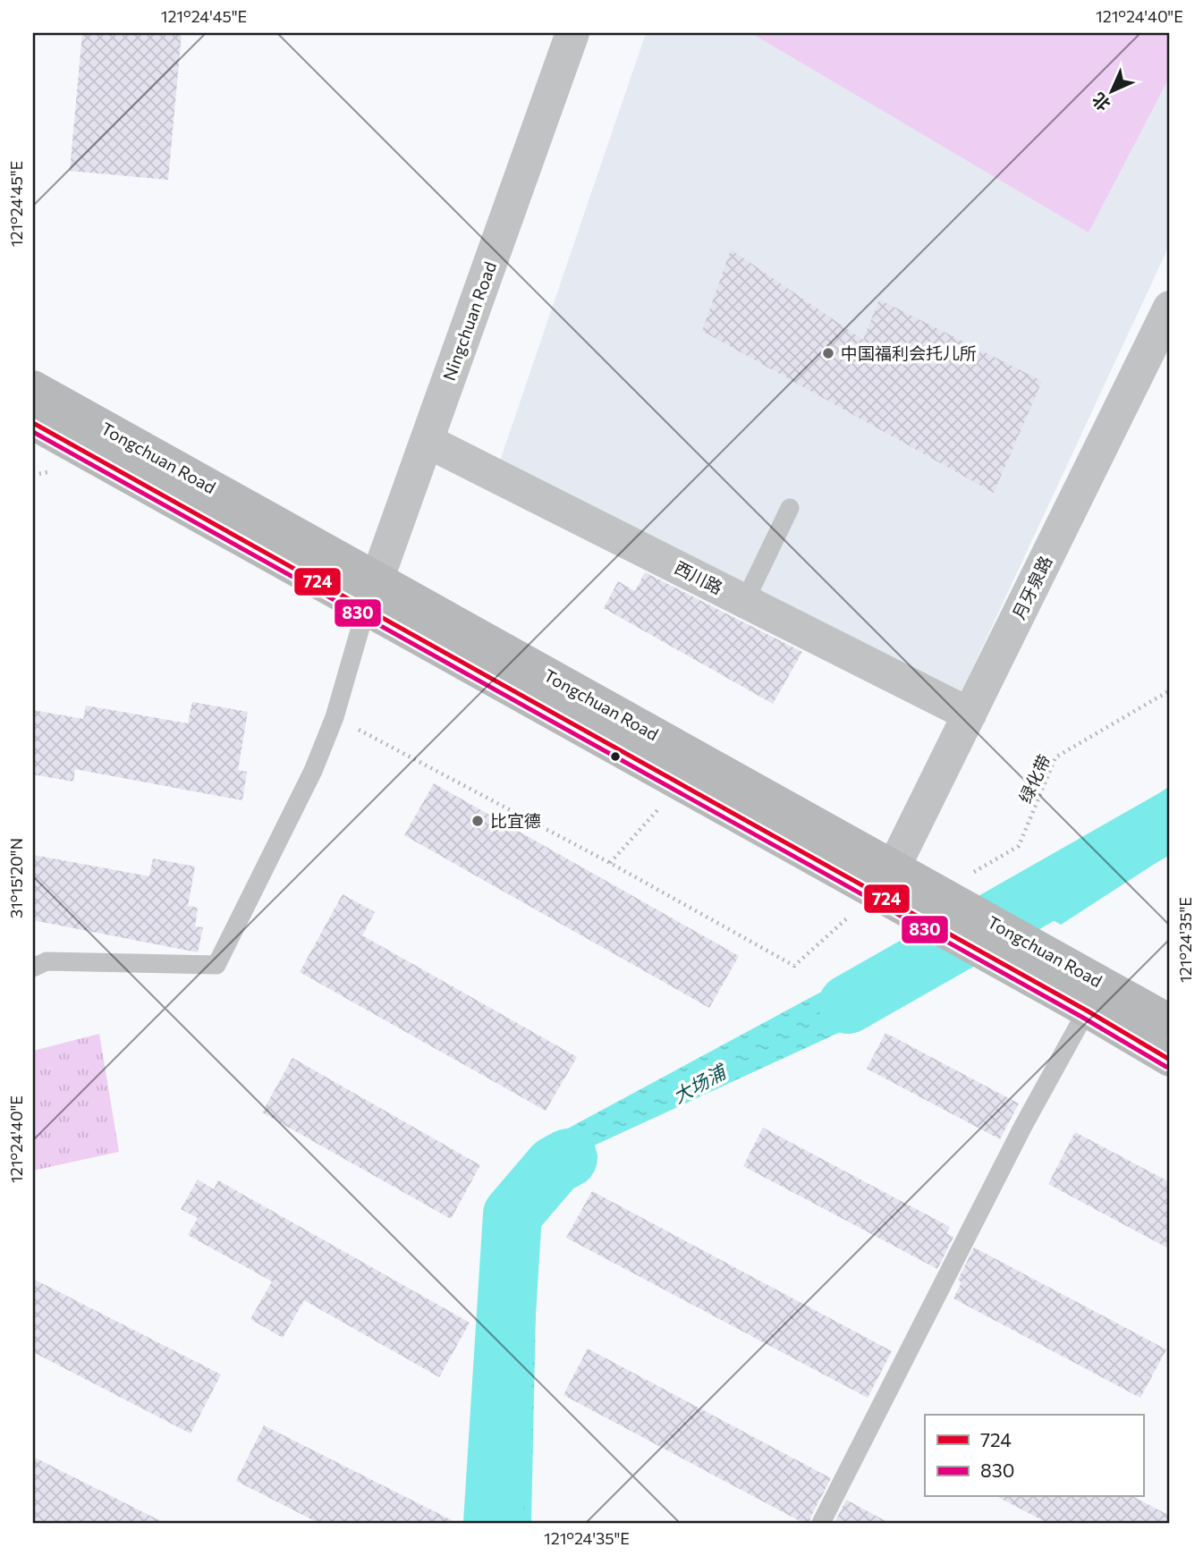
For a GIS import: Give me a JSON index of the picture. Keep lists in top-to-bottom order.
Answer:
{
  "streets": {
    "main road": ["Tongchuan Road"],
    "street": ["Ningchuan Road", "西川路", "月牙泉路"],
    "path": ["绿化带"]
  },
  "crossings": [
    ["Ningchuan Road", "Tongchuan Road"],
    ["Ningchuan Road", "西川路"],
    ["Tongchuan Road", "月牙泉路"],
    ["Tongchuan Road", "绿化带"],
    ["西川路", "月牙泉路"]
  ],
  "water": ["大场浦"],
  "places": ["中国福利会托儿所", "比宜德"],
  "lines": ["transit line 724", "transit line 830"],
  "legend": ["724", "830"],
  "north": "bottom left",
  "coordinates": [
    "121°24'45\"E",
    "121°24'40\"E",
    "31°15'20\"N",
    "121°24'35\"E"
  ]
}
